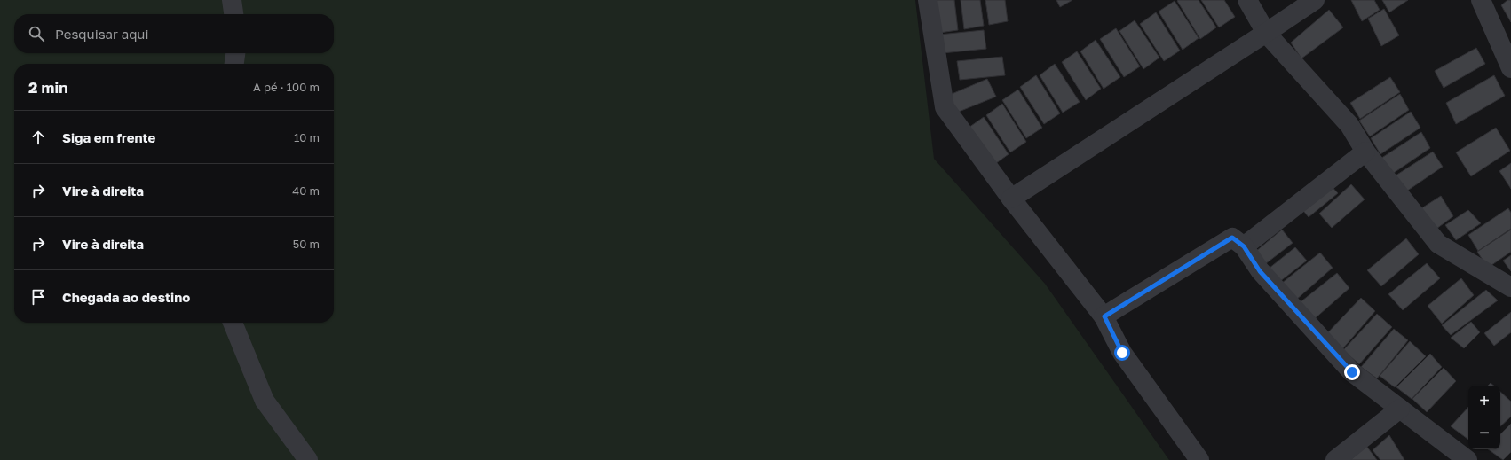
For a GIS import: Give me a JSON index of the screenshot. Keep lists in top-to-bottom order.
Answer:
{
  "page": {
    "search": "Pesquisar aqui",
    "heading": ["2 min", "A pé · 100 m"],
    "list": [
      ["Siga em frente", "10 m"],
      ["Vire à direita", "40 m"],
      ["Vire à direita", "50 m"],
      "Chegada ao destino"
    ],
    "map_buttons": ["+", "−"]
  }
}
